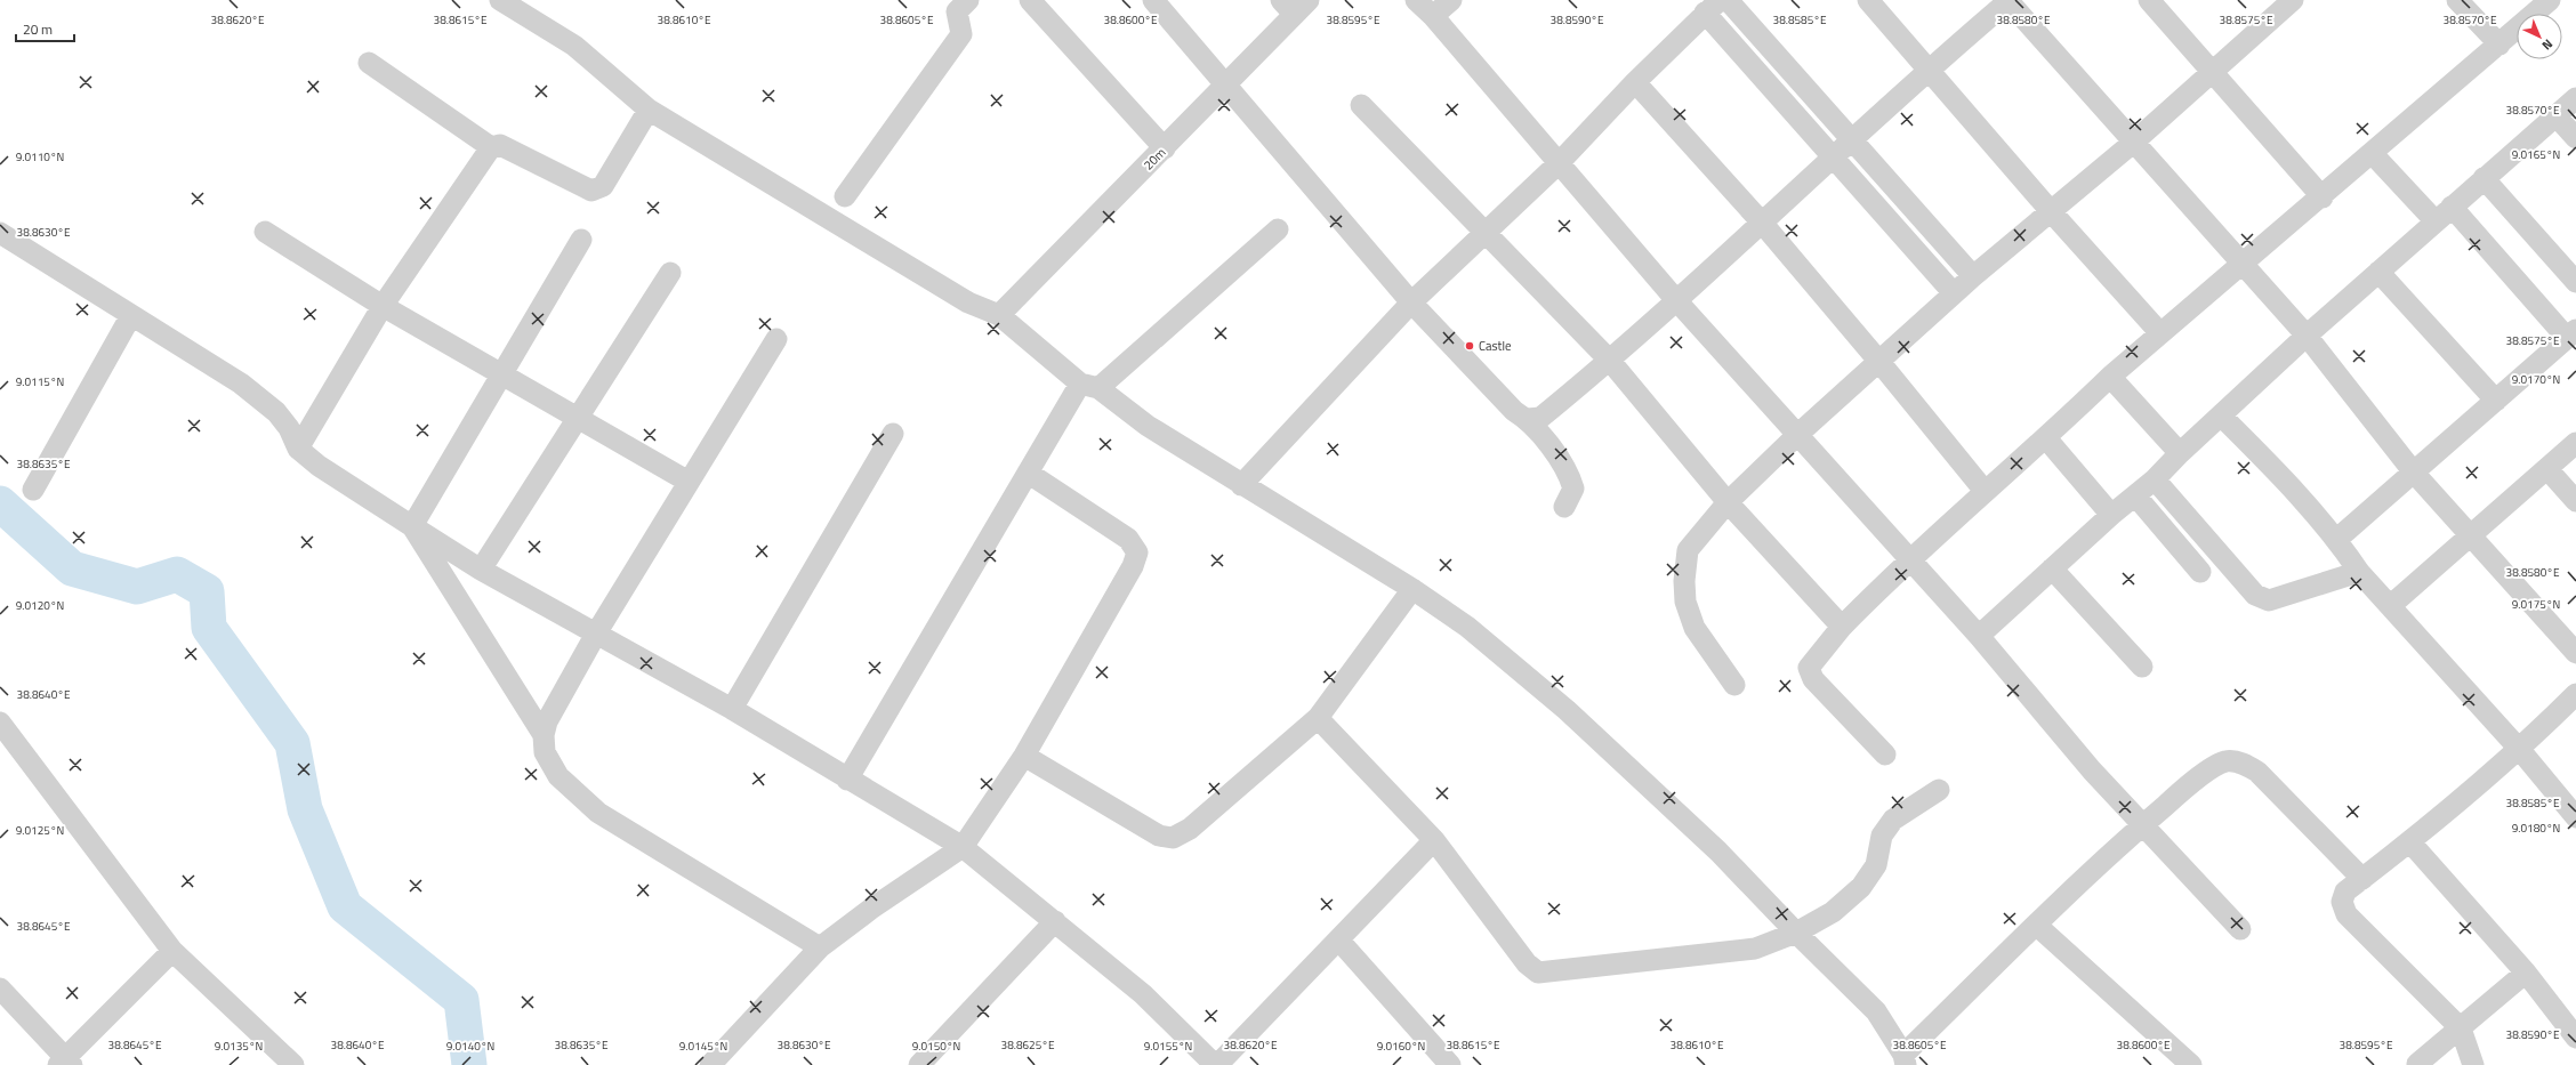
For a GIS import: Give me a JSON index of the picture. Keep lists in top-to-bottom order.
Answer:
{
  "streets": {
    "street": ["20m"]
  },
  "places": ["Castle"],
  "scale_bar": "20 m",
  "north": "bottom right",
  "coordinates": [
    "38.8570°E",
    "38.8620°E",
    "38.8615°E",
    "38.8610°E",
    "38.8605°E",
    "38.8600°E",
    "38.8595°E",
    "38.8590°E",
    "38.8585°E",
    "38.8580°E",
    "38.8575°E",
    "9.0165°N",
    "9.0110°N",
    "38.8630°E",
    "9.0170°N",
    "9.0115°N",
    "38.8635°E",
    "9.0175°N",
    "9.0120°N",
    "38.8640°E",
    "9.0180°N",
    "9.0125°N",
    "38.8645°E",
    "38.8625°E",
    "9.0135°N",
    "9.0140°N",
    "9.0145°N",
    "9.0150°N",
    "9.0155°N",
    "9.0160°N"
  ]
}
